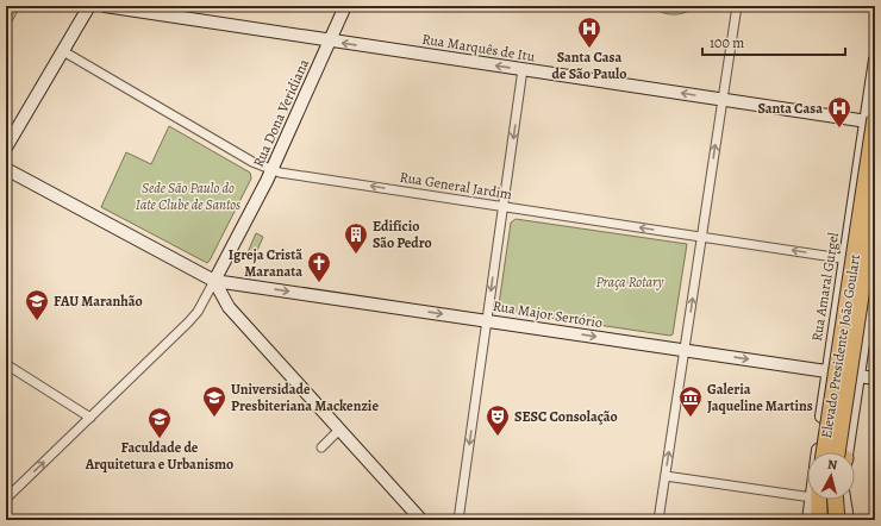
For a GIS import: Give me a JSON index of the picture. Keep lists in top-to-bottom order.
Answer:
{
  "streets": {
    "highway": ["Elevado Presidente João Goulart"],
    "street": [
      "Rua Marquês de Itu",
      "Rua Dona Veridiana",
      "Rua General Jardim",
      "Rua Amaral Gurgel",
      "Rua Major Sertório"
    ]
  },
  "crossings": [
    ["Rua Marquês de Itu", "Rua Dona Veridiana"],
    ["Rua Marquês de Itu", "Rua Amaral Gurgel"],
    ["Rua Marquês de Itu", "Elevado Presidente João Goulart"],
    ["Rua Dona Veridiana", "Rua General Jardim"],
    ["Rua Dona Veridiana", "Rua Major Sertório"],
    ["Rua General Jardim", "Rua Amaral Gurgel"],
    ["Rua Amaral Gurgel", "Rua Major Sertório"],
    ["Rua Amaral Gurgel", "Elevado Presidente João Goulart"]
  ],
  "one_way": ["Rua Marquês de Itu", "Rua General Jardim", "Rua Major Sertório"],
  "parks": ["Sede São Paulo do Iate Clube de Santos", "Praça Rotary"],
  "places": {
    "hospital": ["Santa Casa de São Paulo", "Santa Casa"],
    "building": ["Edifício São Pedro"],
    "church": ["Igreja Cristã Maranata"],
    "school or university": ["FAU Maranhão", "Universidade Presbiteriana Mackenzie", "Faculdade de Arquitetura e Urbanismo"],
    "museum": ["Galeria Jaqueline Martins"],
    "theatre": ["SESC Consolação"]
  },
  "scale_bar": "100 m",
  "north": "top"
}
